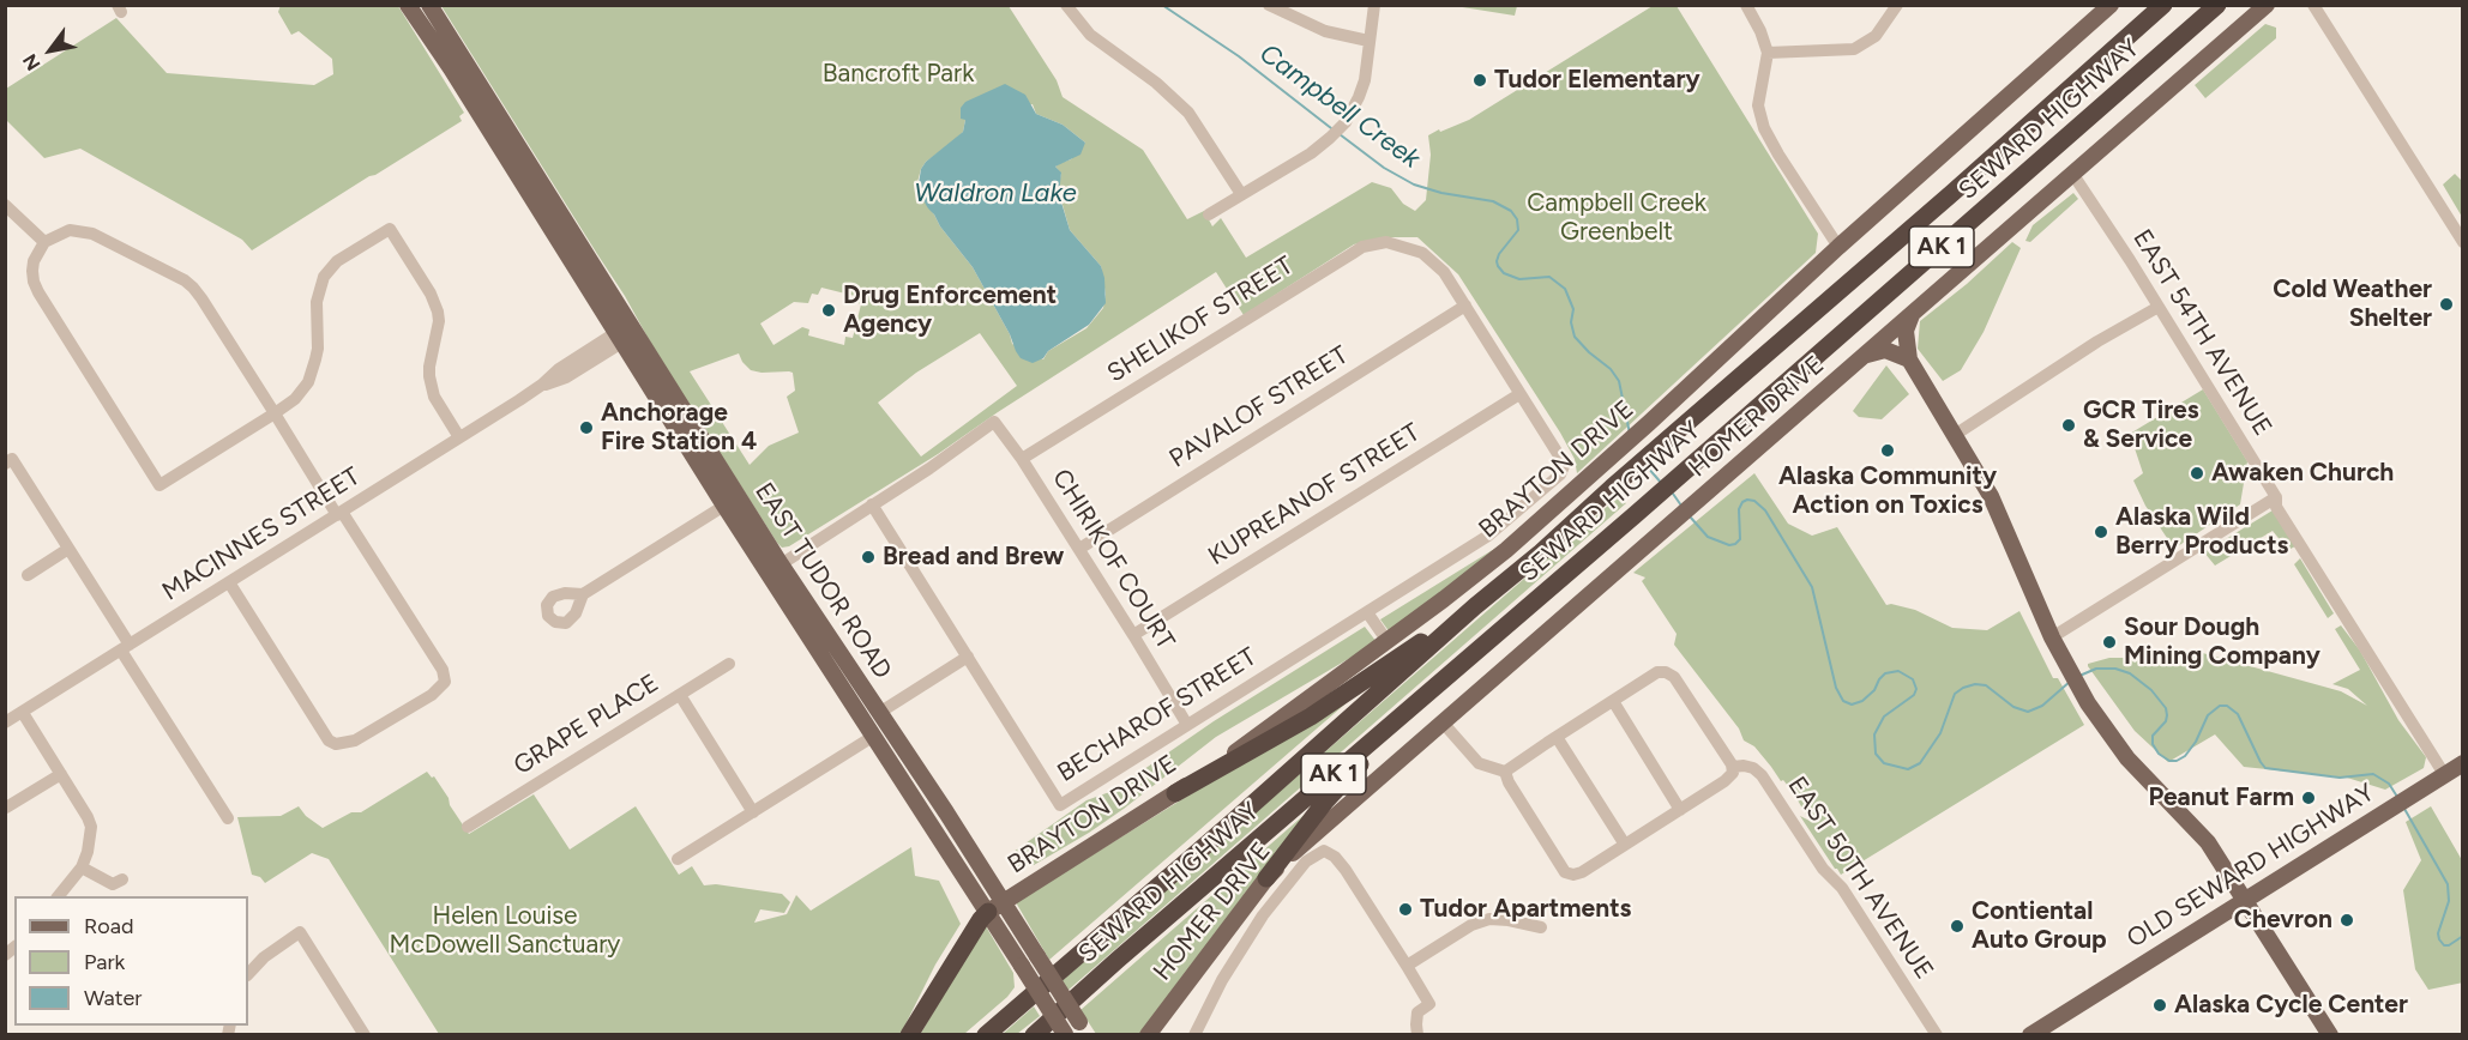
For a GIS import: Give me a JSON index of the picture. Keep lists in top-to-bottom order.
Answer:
{
  "streets": {
    "highway": ["SEWARD HIGHWAY", "AK 1"],
    "main road": [
      "HOMER DRIVE",
      "BRAYTON DRIVE",
      "EAST TUDOR ROAD",
      "OLD SEWARD HIGHWAY"
    ],
    "street": [
      "SHELIKOF STREET",
      "EAST 54TH AVENUE",
      "PAVALOF STREET",
      "KUPREANOF STREET",
      "MACINNES STREET",
      "CHIRIKOF COURT",
      "BECHAROF STREET",
      "GRAPE PLACE",
      "EAST 50TH AVENUE"
    ]
  },
  "crossings": [
    ["SHELIKOF STREET", "PAVALOF STREET"],
    ["SHELIKOF STREET", "CHIRIKOF COURT"],
    ["EAST 54TH AVENUE", "HOMER DRIVE"],
    ["EAST 54TH AVENUE", "OLD SEWARD HIGHWAY"],
    ["PAVALOF STREET", "CHIRIKOF COURT"],
    ["BRAYTON DRIVE", "EAST TUDOR ROAD"],
    ["KUPREANOF STREET", "CHIRIKOF COURT"],
    ["KUPREANOF STREET", "BECHAROF STREET"],
    ["MACINNES STREET", "EAST TUDOR ROAD"],
    ["CHIRIKOF COURT", "BECHAROF STREET"]
  ],
  "water": ["Campbell Creek", "Waldron Lake"],
  "parks": ["Bancroft Park", "Campbell Creek Greenbelt", "Helen Louise McDowell Sanctuary"],
  "places": [
    "Tudor Elementary",
    "Cold Weather Shelter",
    "Drug Enforcement Agency",
    "GCR Tires & Service",
    "Anchorage Fire Station 4",
    "Alaska Community Action on Toxics",
    "Awaken Church",
    "Alaska Wild Berry Products",
    "Bread and Brew",
    "Sour Dough Mining Company",
    "Peanut Farm",
    "Tudor Apartments",
    "Chevron",
    "Contiental Auto Group",
    "Alaska Cycle Center"
  ],
  "legend": ["Road", "Park", "Water"],
  "north": "bottom left"
}
